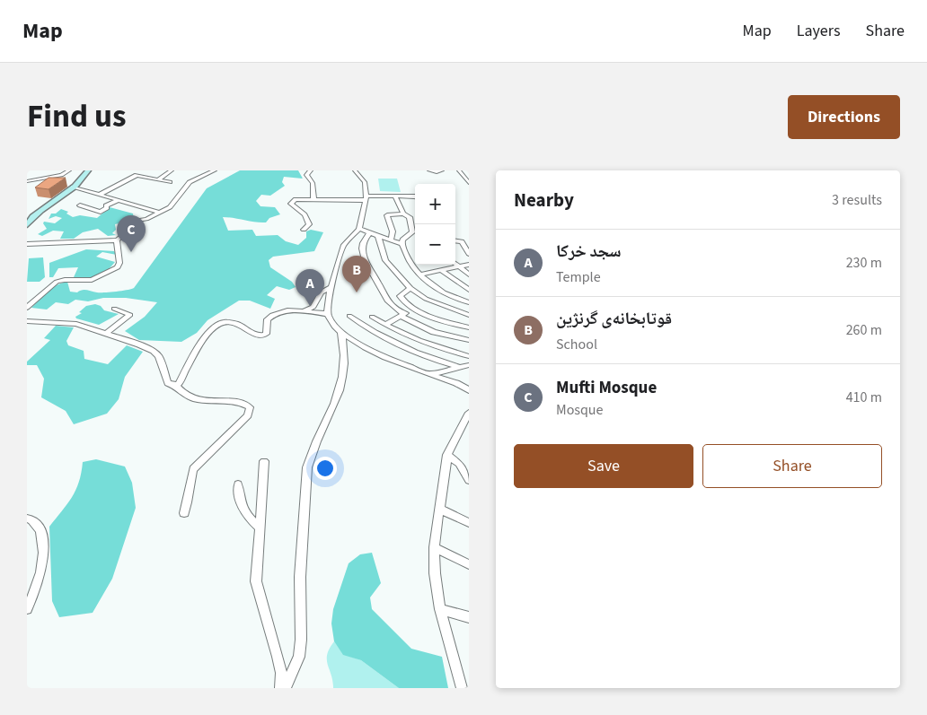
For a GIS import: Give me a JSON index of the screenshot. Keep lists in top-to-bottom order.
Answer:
{
  "page": {
    "header": "Map",
    "nav": ["Map", "Layers", "Share"],
    "title": "Find us",
    "buttons": [
      "Directions",
      ["Save", "Share"]
    ],
    "heading": ["Nearby", "3 results"],
    "map_buttons": ["+", "−"],
    "pins": ["C", "B", "A"],
    "list": [
      {
        "mark": "A",
        "name": "سجد خركا",
        "note": "Temple",
        "value": "230 m"
      },
      {
        "mark": "B",
        "name": "قوتابخانەی گرنژین",
        "note": "School",
        "value": "260 m"
      },
      {
        "mark": "C",
        "name": "Mufti Mosque",
        "note": "Mosque",
        "value": "410 m"
      }
    ]
  }
}
